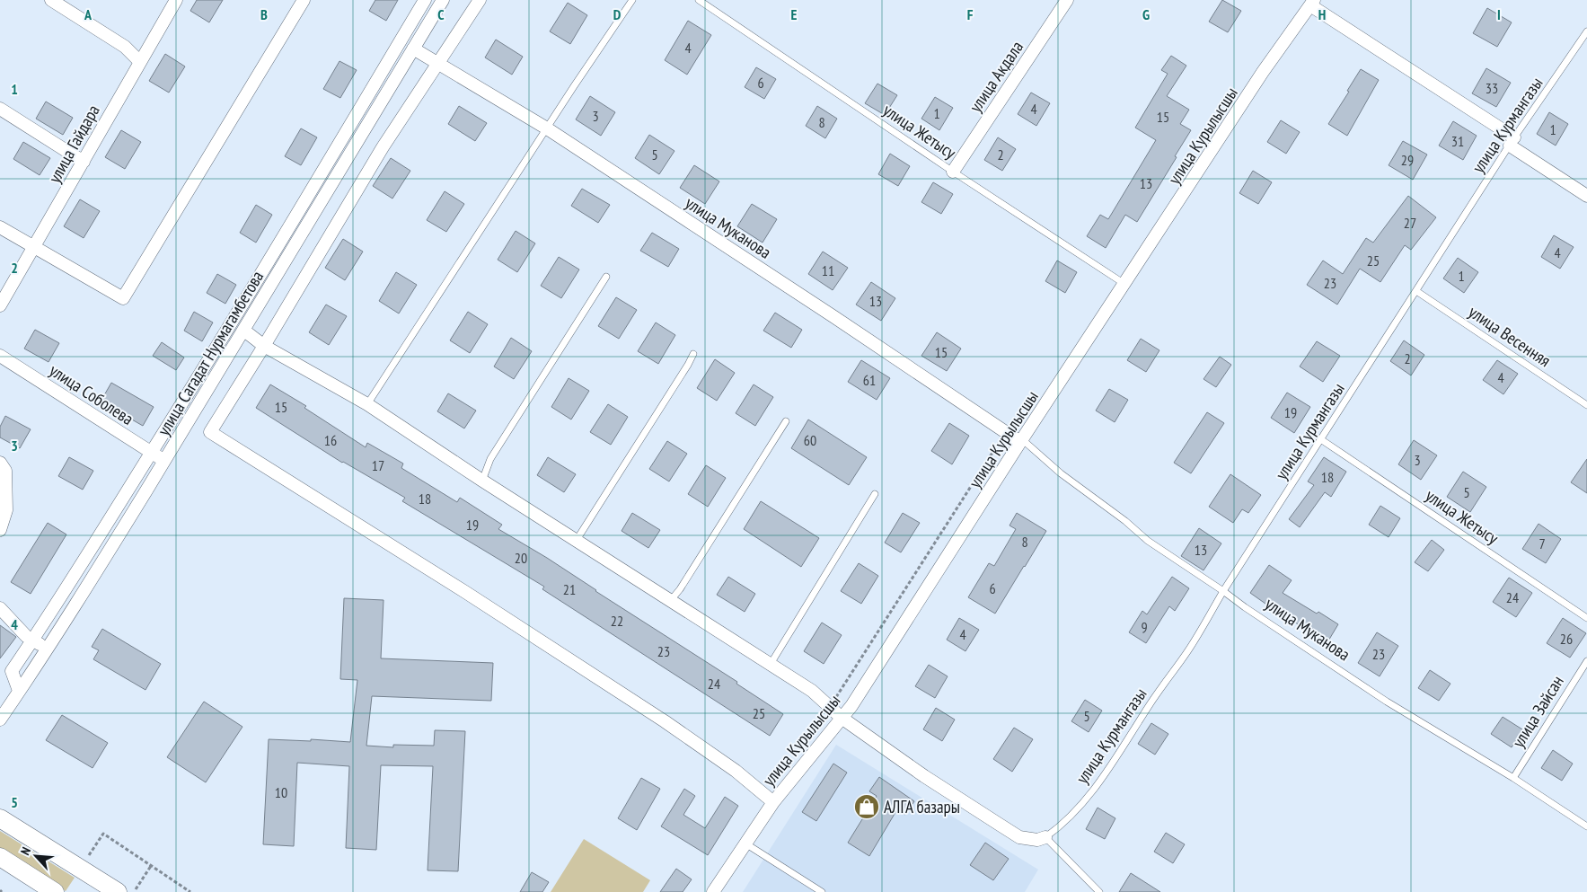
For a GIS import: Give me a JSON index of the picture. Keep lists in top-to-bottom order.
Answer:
{
  "streets": {
    "street": [
      "улица Акдала",
      "улица Курылысшы",
      "улица Гайдара",
      "улица Муканова",
      "улица Сагадат Нурмагамбетова",
      "улица Соболева"
    ],
    "lane": [
      "улица Курмангазы",
      "улица Жетысу",
      "улица Весенняя",
      "улица Зайсан"
    ]
  },
  "crossings": [
    ["улица Акдала", "улица Жетысу"],
    ["улица Курмангазы", "улица Жетысу"],
    ["улица Курмангазы", "улица Муканова"],
    ["улица Курмангазы", "улица Весенняя"],
    ["улица Жетысу", "улица Курылысшы"],
    ["улица Курылысшы", "улица Муканова"],
    ["улица Муканова", "улица Сагадат Нурмагамбетова"],
    ["улица Муканова", "улица Зайсан"],
    ["улица Сагадат Нурмагамбетова", "улица Соболева"]
  ],
  "places": {
    "shop": ["АЛГА базары"]
  },
  "house_numbers": [
    "4",
    "6",
    "33",
    "4",
    "1",
    "3",
    "15",
    "8",
    "1",
    "31",
    "5",
    "2",
    "29",
    "13",
    "27",
    "4",
    "25",
    "11",
    "1",
    "23",
    "13",
    "15",
    "2",
    "4",
    "61",
    "15",
    "19",
    "16",
    "60",
    "3",
    "17",
    "18",
    "5",
    "18",
    "19",
    "8",
    "7",
    "13",
    "20",
    "6",
    "21",
    "24",
    "22",
    "9",
    "4",
    "26",
    "23",
    "23",
    "24",
    "25",
    "5",
    "10"
  ],
  "north": "top left",
  "grid": {
    "columns": [
      "A",
      "B",
      "C",
      "D",
      "E",
      "F",
      "G",
      "H",
      "I"
    ],
    "rows": [
      "1",
      "2",
      "3",
      "4",
      "5"
    ]
  }
}
